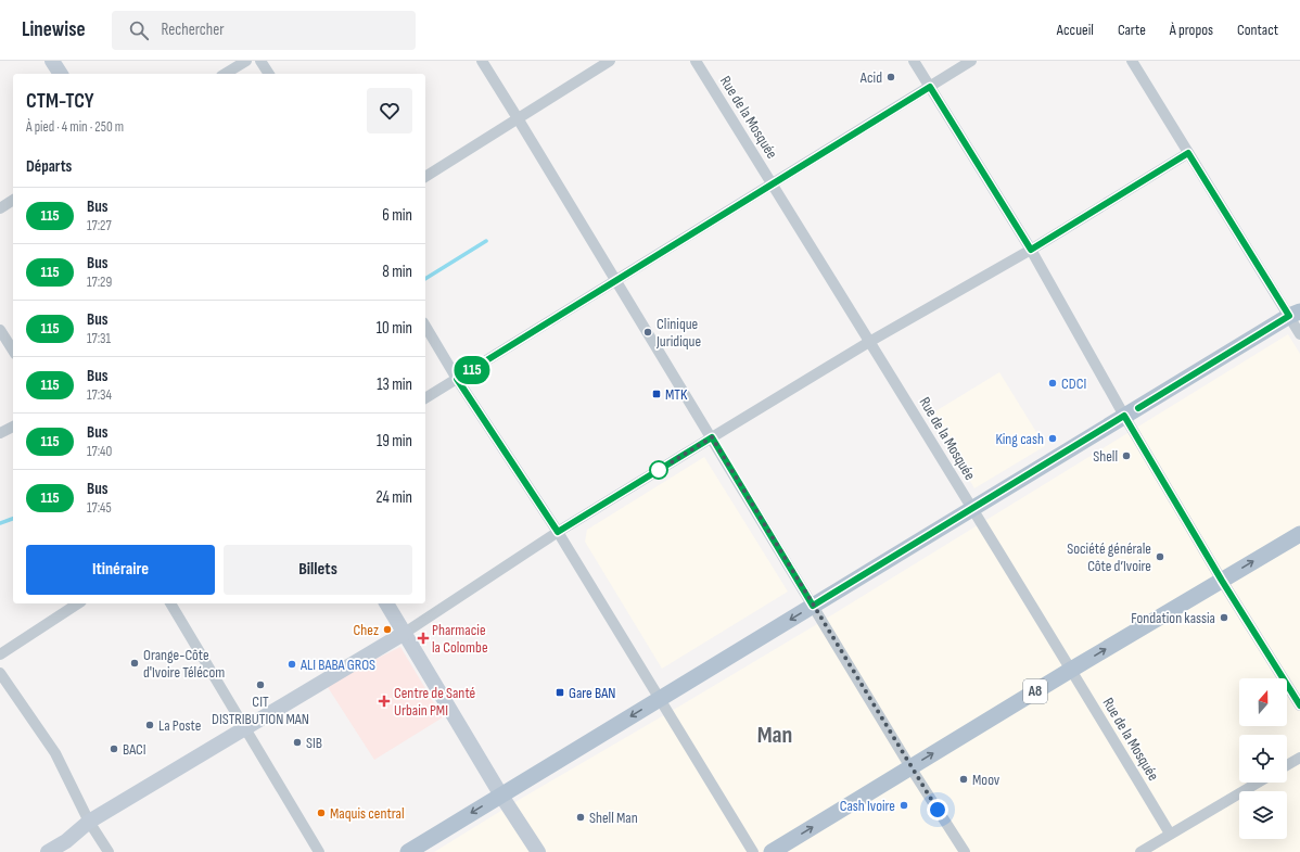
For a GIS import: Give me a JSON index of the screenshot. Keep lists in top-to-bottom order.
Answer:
{
  "streets": {
    "main road": ["A8"],
    "street": ["Rue de la Mosquée"]
  },
  "crossings": [
    ["Rue de la Mosquée", "A8"]
  ],
  "districts": ["Man"],
  "places": {
    "other": [
      "Acid",
      "Clinique Juridique",
      "CDCI",
      "King cash",
      "Shell",
      "Société générale Côte d’Ivoire",
      "Fondation kassia",
      "Chez",
      "Orange-Côte d'Ivoire Télécom",
      "ALI BABA GROS",
      "CIT DISTRIBUTION MAN",
      "La Poste",
      "SIB",
      "BACI",
      "Moov",
      "Cash Ivoire",
      "Maquis central",
      "Shell Man"
    ],
    "transit": ["MTK", "Gare BAN"],
    "health": ["Pharmacie la Colombe", "Centre de Santé Urbain PMI"]
  },
  "lines": ["bus line 115"],
  "north": "top",
  "page": {
    "header": "Linewise",
    "search": "Rechercher",
    "nav": [
      "Accueil",
      "Carte",
      "À propos",
      "Contact"
    ],
    "on_map": "115",
    "heading": [
      ["CTM-TCY", "À pied · 4 min · 250 m"],
      "Départs"
    ],
    "list": [
      {
        "mark": "115",
        "name": "Bus",
        "note": "17:27",
        "value": "6 min"
      },
      {
        "mark": "115",
        "name": "Bus",
        "note": "17:29",
        "value": "8 min"
      },
      {
        "mark": "115",
        "name": "Bus",
        "note": "17:31",
        "value": "10 min"
      },
      {
        "mark": "115",
        "name": "Bus",
        "note": "17:34",
        "value": "13 min"
      },
      {
        "mark": "115",
        "name": "Bus",
        "note": "17:40",
        "value": "19 min"
      },
      {
        "mark": "115",
        "name": "Bus",
        "note": "17:45",
        "value": "24 min"
      }
    ],
    "buttons": ["Itinéraire", "Billets"]
  }
}
